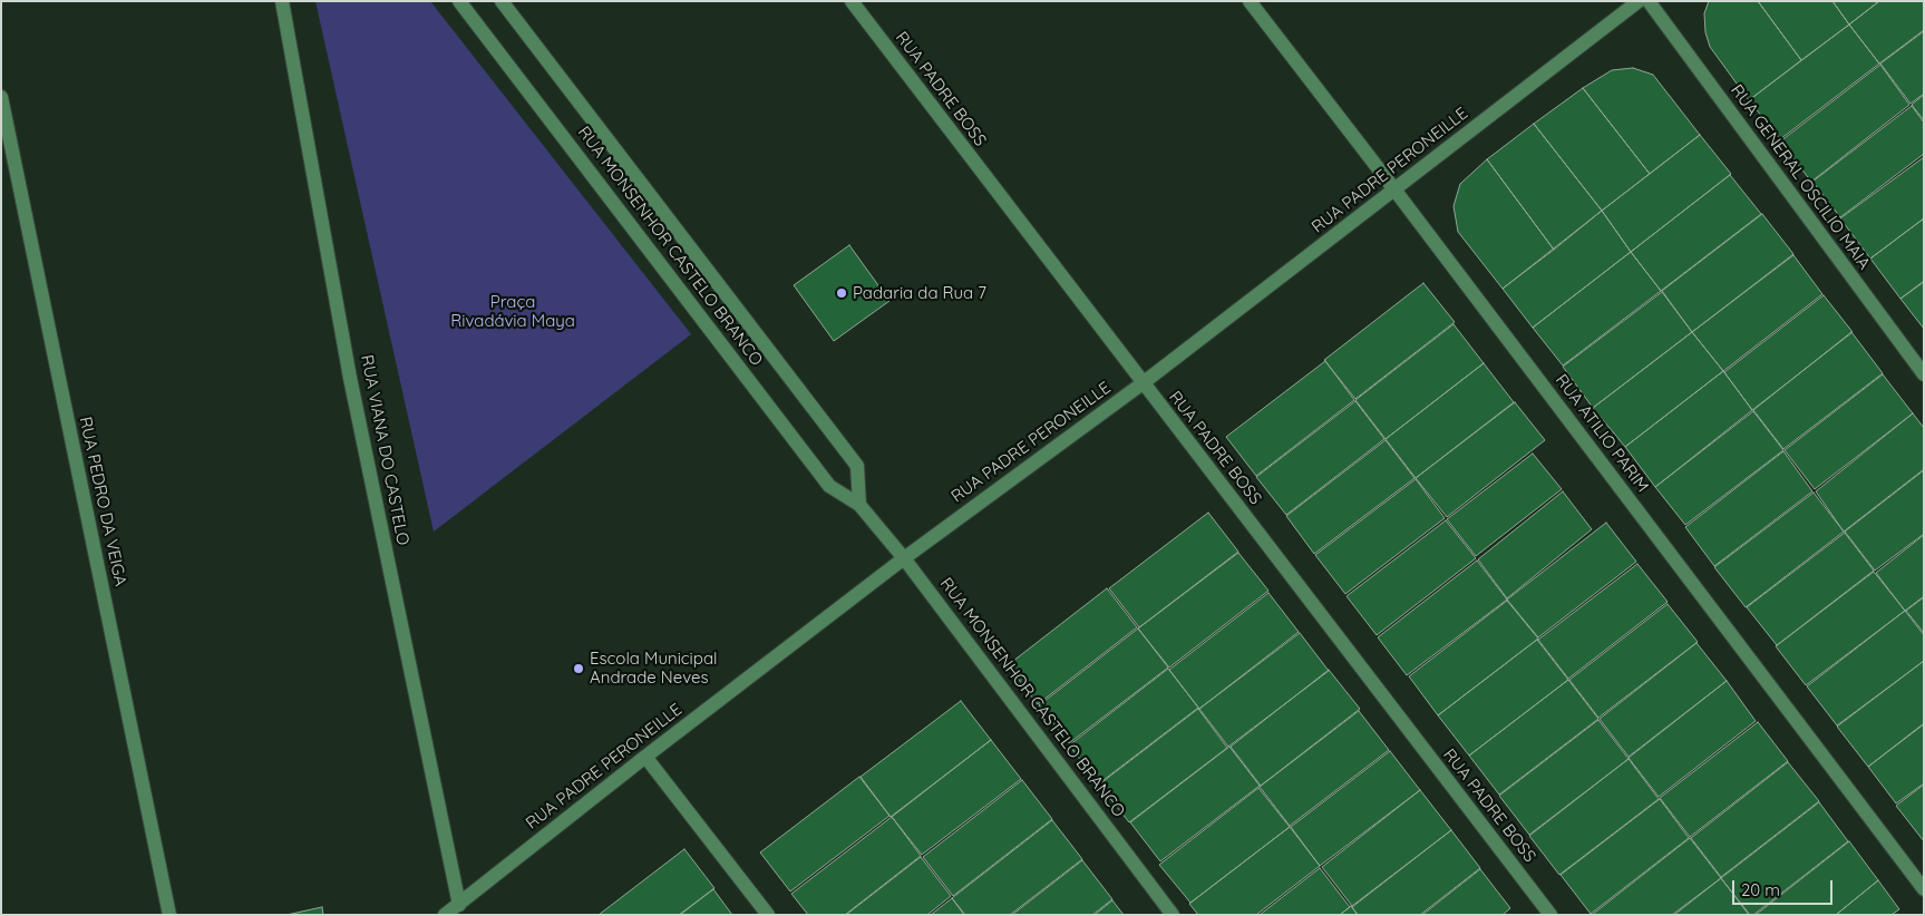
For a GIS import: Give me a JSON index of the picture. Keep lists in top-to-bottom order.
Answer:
{
  "streets": {
    "street": [
      "RUA PADRE BOSS",
      "RUA PADRE PERONEILLE",
      "RUA GENERAL OSCILIO MAIA",
      "RUA MONSENHOR CASTELO BRANCO",
      "RUA ATILIO PARIM",
      "RUA VIANA DO CASTELO",
      "RUA PEDRO DA VEIGA"
    ]
  },
  "crossings": [
    ["RUA PADRE BOSS", "RUA PADRE PERONEILLE"],
    ["RUA PADRE PERONEILLE", "RUA MONSENHOR CASTELO BRANCO"],
    ["RUA PADRE PERONEILLE", "RUA ATILIO PARIM"],
    ["RUA PADRE PERONEILLE", "RUA VIANA DO CASTELO"]
  ],
  "parks": ["Praça Rivadávia Maya"],
  "places": ["Padaria da Rua 7", "Escola Municipal Andrade Neves"],
  "scale_bar": "20 m"
}
